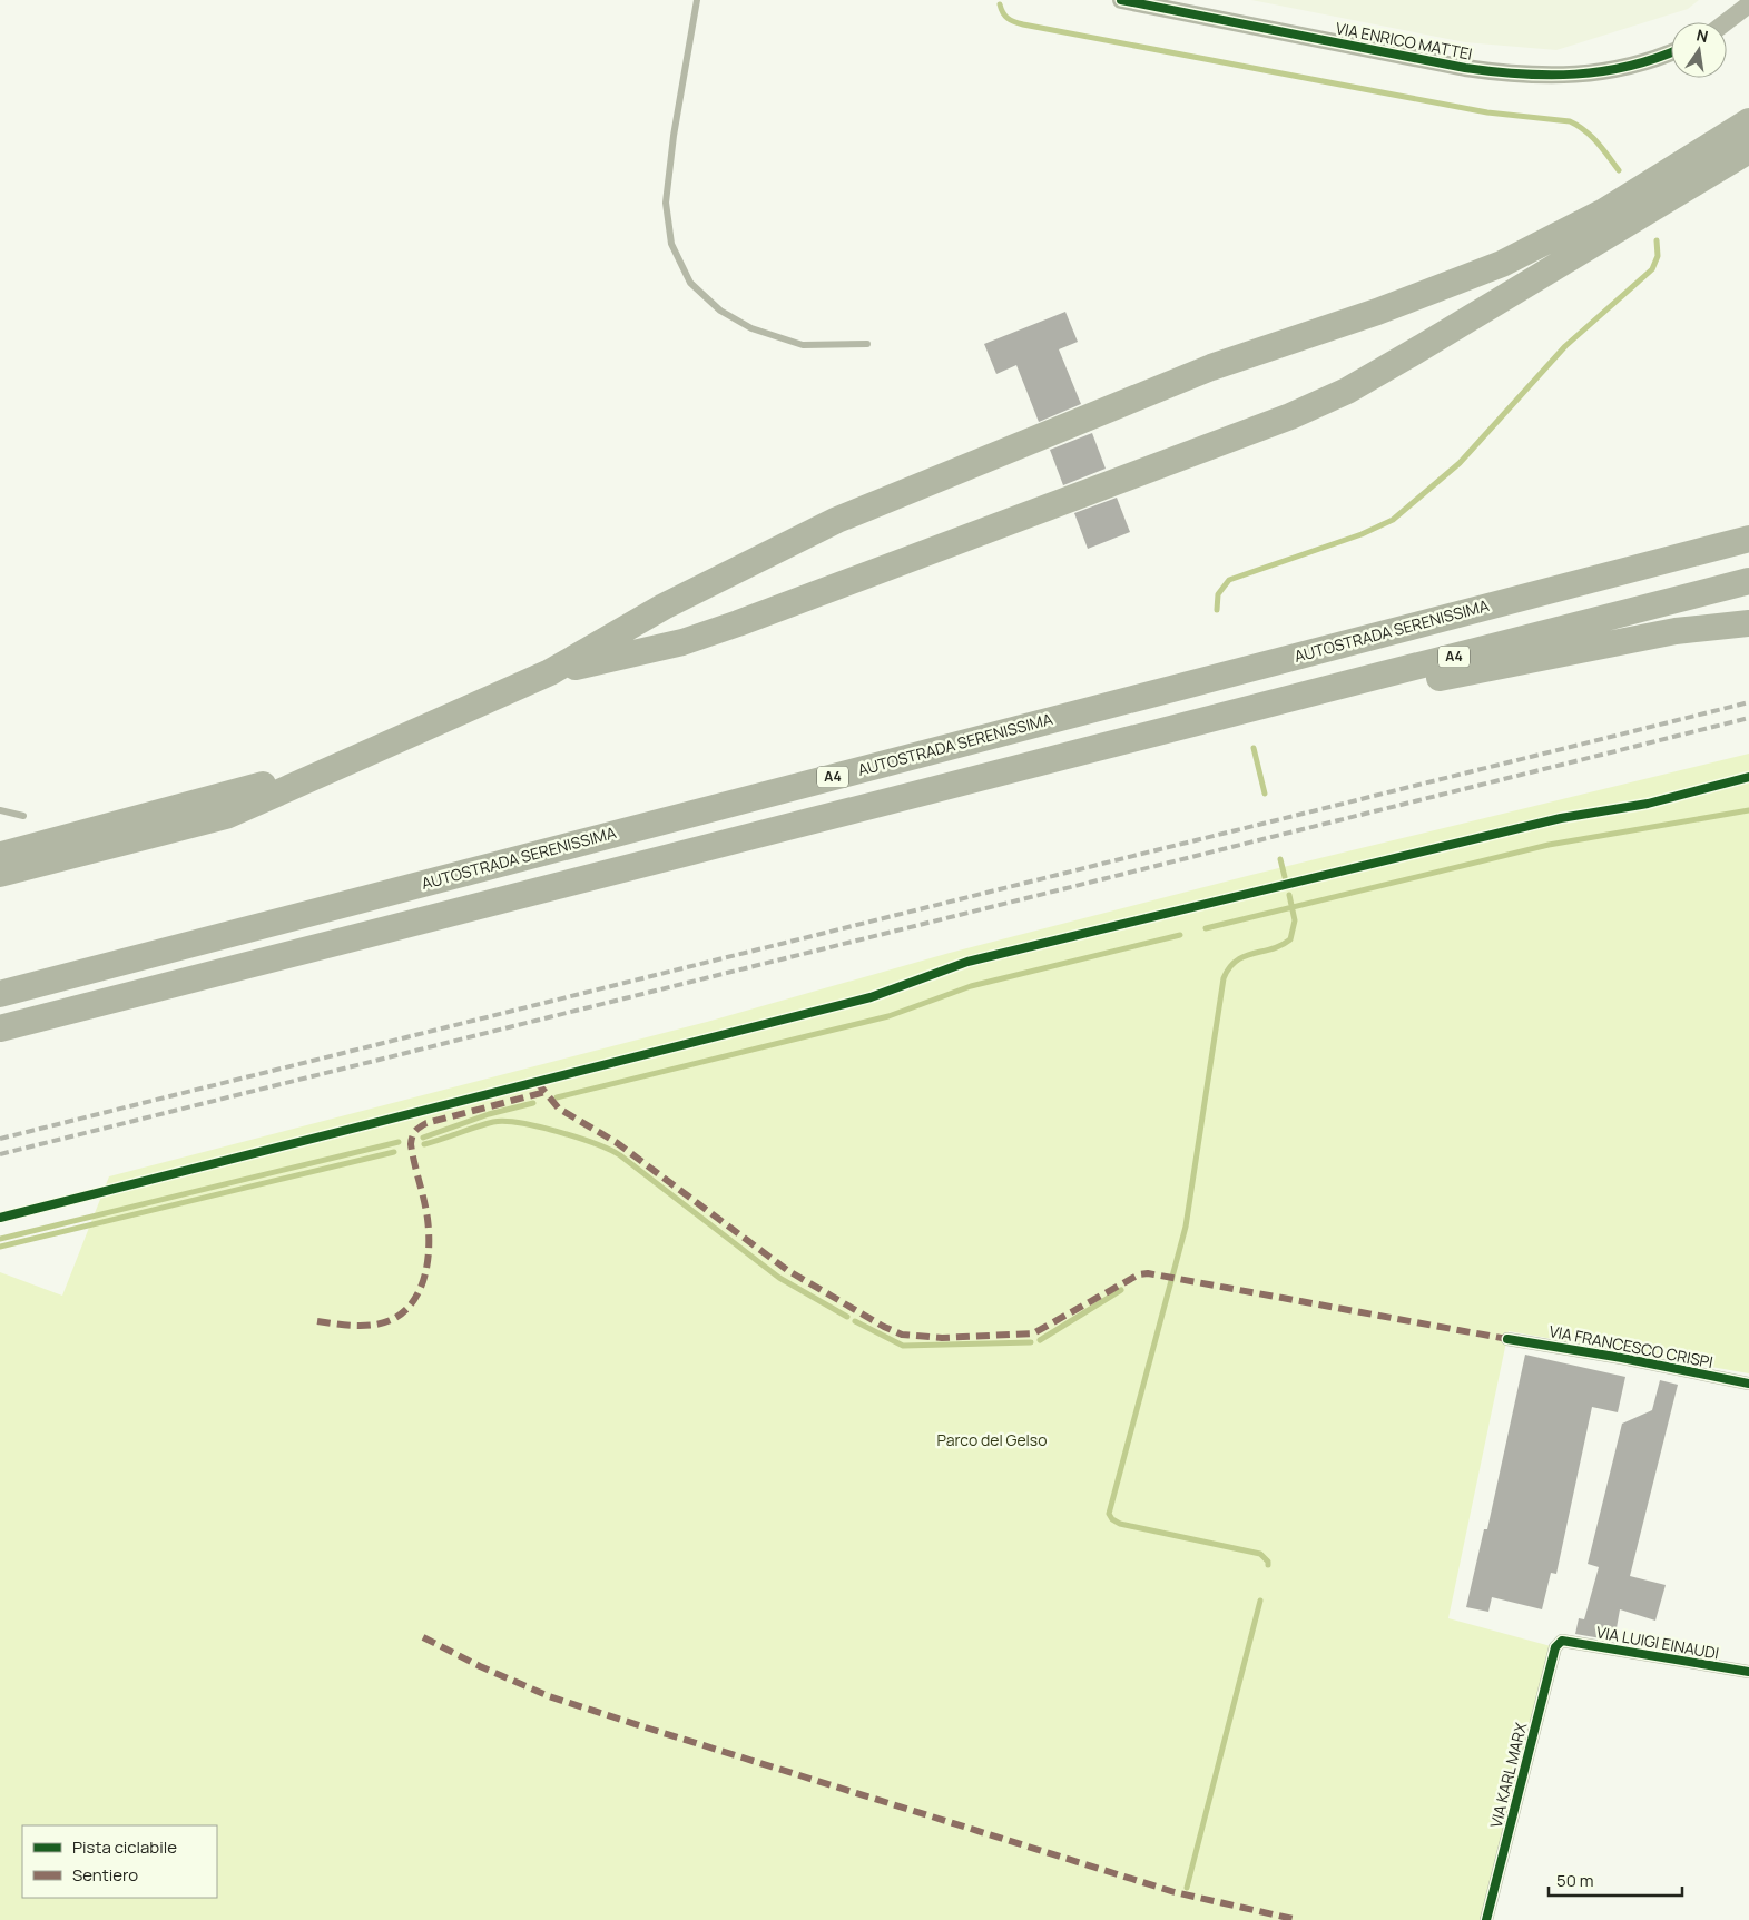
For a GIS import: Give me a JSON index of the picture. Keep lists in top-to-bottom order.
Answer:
{
  "streets": {
    "highway": ["AUTOSTRADA SERENISSIMA", "A4"],
    "street": [
      "VIA ENRICO MATTEI",
      "VIA FRANCESCO CRISPI",
      "VIA LUIGI EINAUDI",
      "VIA KARL MARX"
    ]
  },
  "crossings": [
    ["VIA LUIGI EINAUDI", "VIA KARL MARX"]
  ],
  "parks": ["Parco del Gelso"],
  "legend": ["Pista ciclabile", "Sentiero"],
  "scale_bar": "50 m",
  "north": "top"
}
